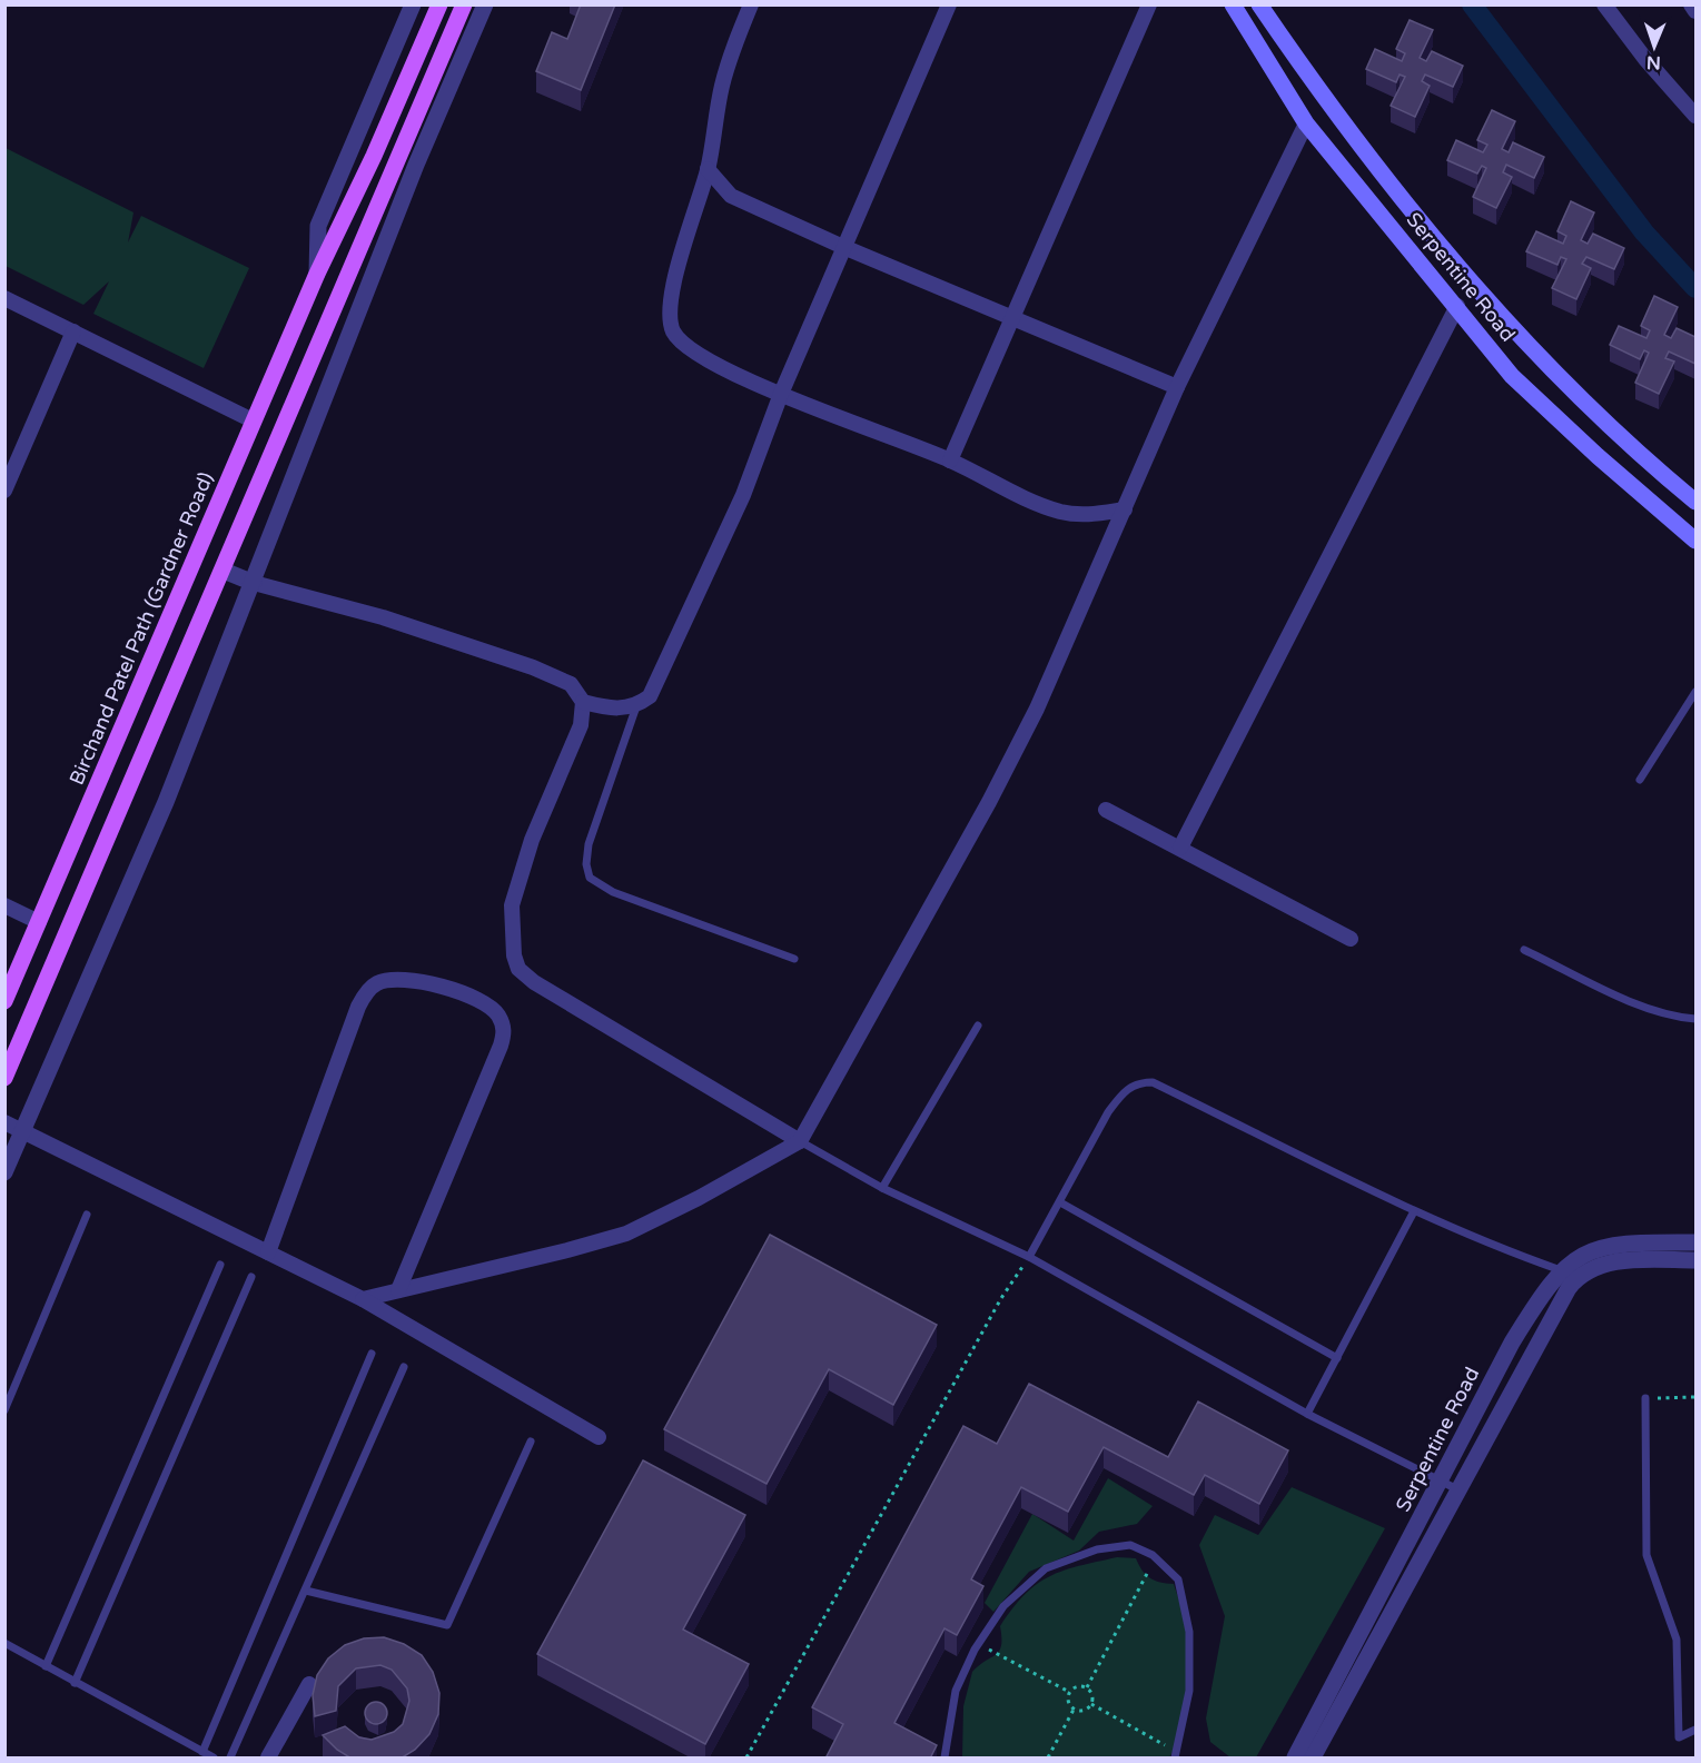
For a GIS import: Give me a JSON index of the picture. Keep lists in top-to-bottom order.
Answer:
{
  "streets": {
    "main road": ["Serpentine Road", "Birchand Patel Path (Gardner Road)"]
  },
  "north": "bottom"
}
